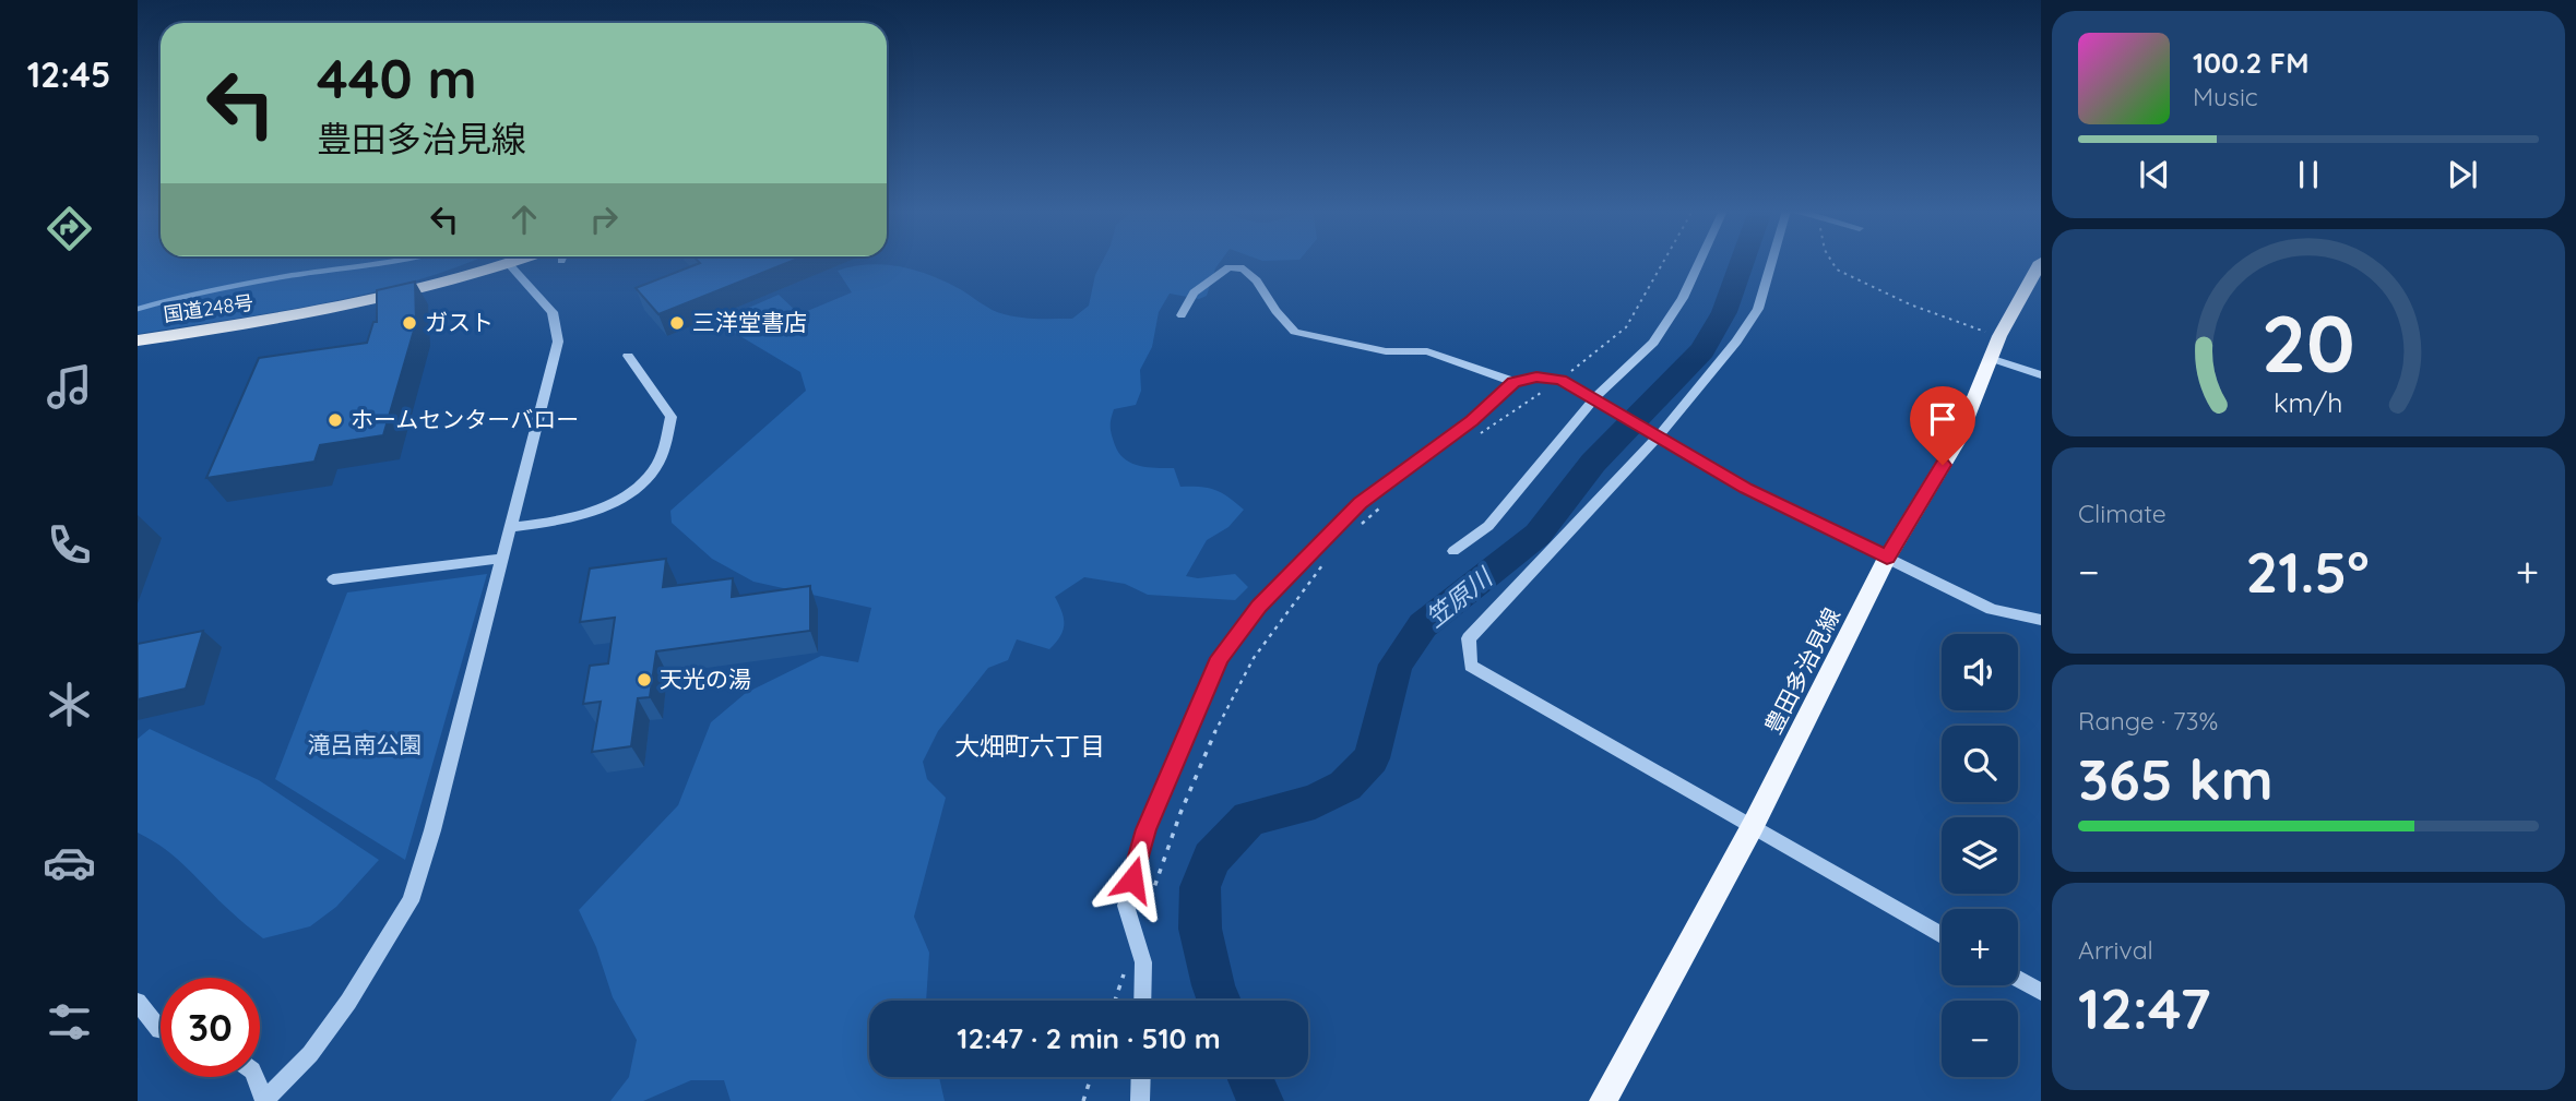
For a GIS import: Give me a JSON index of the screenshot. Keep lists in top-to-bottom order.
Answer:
{
  "streets": {
    "highway": ["国道248号"],
    "main road": ["豊田多治見線"]
  },
  "districts": ["大畑町六丁目"],
  "water": ["笠原川"],
  "parks": ["滝呂南公園"],
  "places": [
    "ガスト",
    "三洋堂書店",
    "ホームセンターバロー",
    "天光の湯"
  ],
  "page": {
    "tabs": "12:45",
    "turn": ["440 m", "豊田多治見線"],
    "song": ["100.2 FM", "Music"],
    "tile": [
      "Climate",
      ["Range · 73%", "365 km"],
      ["Arrival", "12:47"]
    ],
    "heat": ["−", "21.5°", "+"],
    "map_buttons": ["+", "−"],
    "limit": "30",
    "trip": "12:47 · 2 min · 510 m",
    "gauge": ["20", "km/h"]
  }
}
